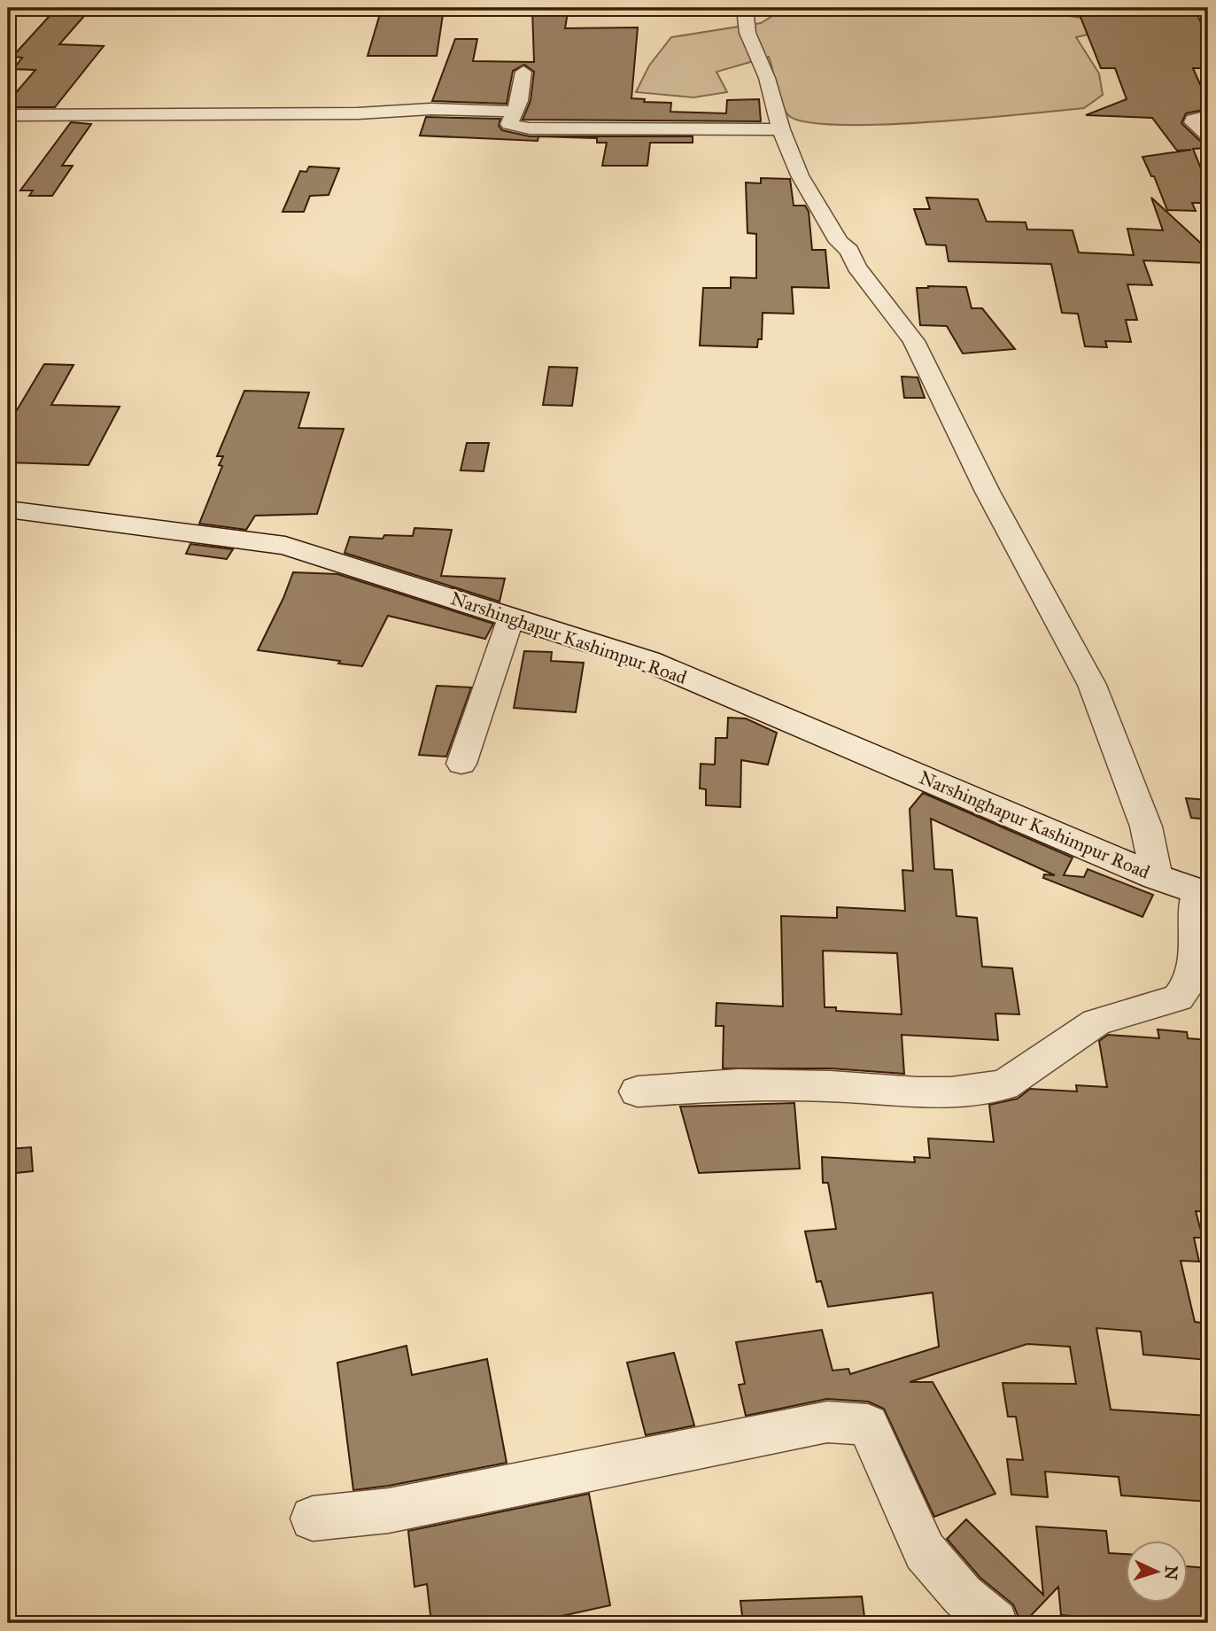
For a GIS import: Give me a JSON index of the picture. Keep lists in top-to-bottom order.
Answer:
{
  "streets": {
    "street": ["Narshinghapur Kashimpur Road"]
  },
  "north": "right"
}
